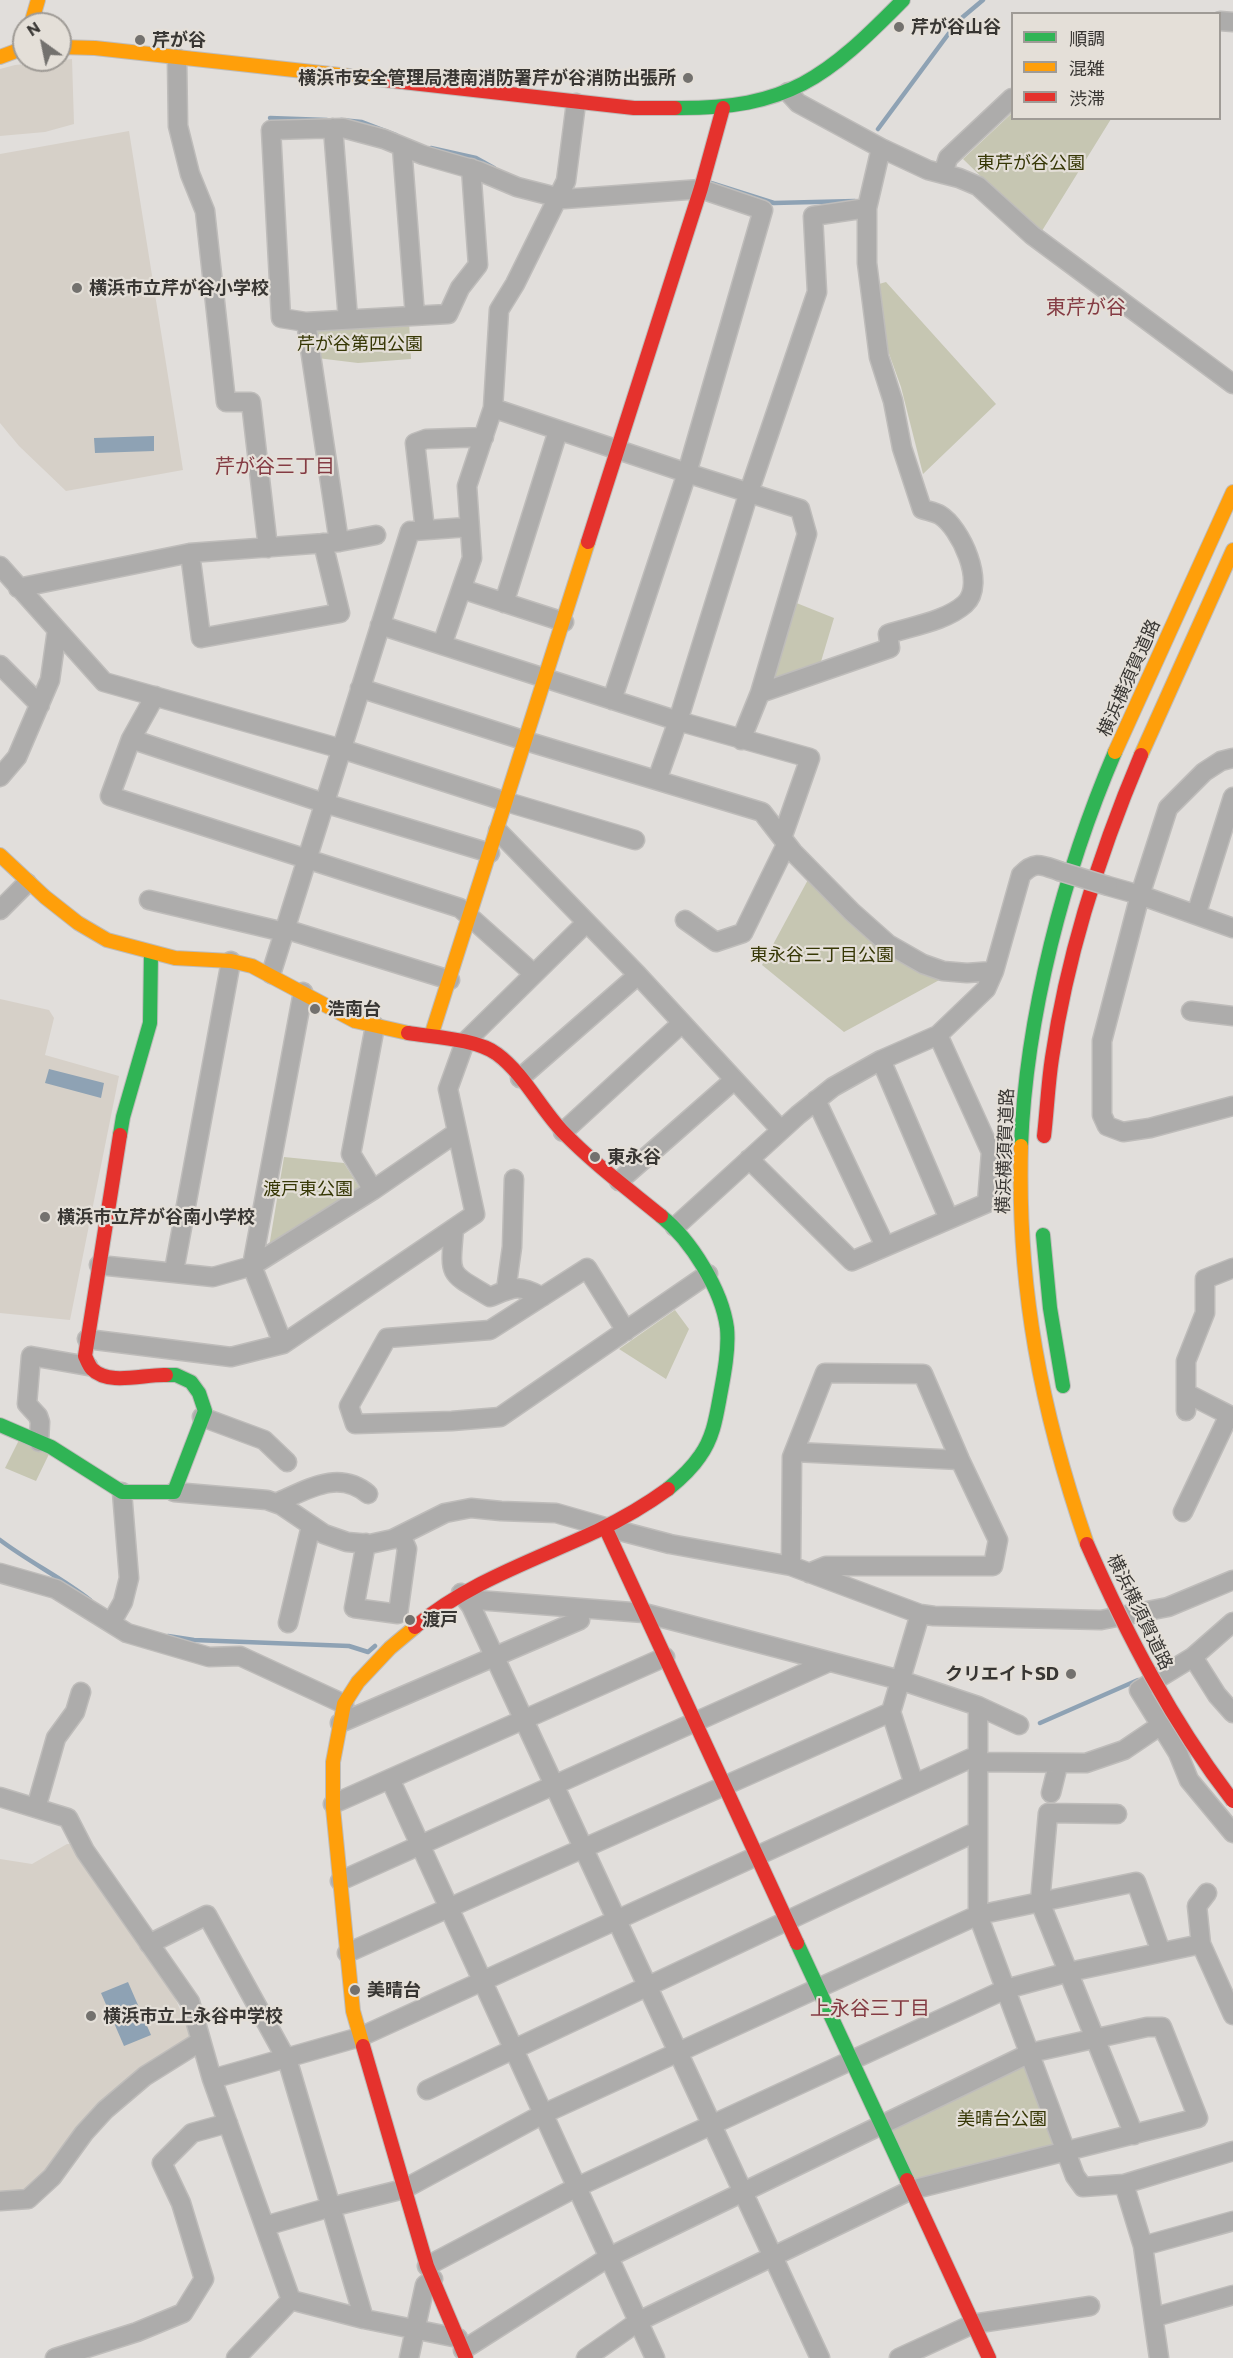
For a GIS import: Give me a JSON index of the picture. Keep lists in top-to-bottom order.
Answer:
{
  "streets": {
    "main road": ["横浜横須賀道路"]
  },
  "districts": ["東芹が谷", "芹が谷三丁目", "上永谷三丁目"],
  "parks": [
    "東芹が谷公園",
    "芹が谷第四公園",
    "東永谷三丁目公園",
    "渡戸東公園",
    "美晴台公園"
  ],
  "places": [
    "芹が谷山谷",
    "芹が谷",
    "横浜市安全管理局港南消防署芹が谷消防出張所",
    "横浜市立芹が谷小学校",
    "浩南台",
    "東永谷",
    "横浜市立芹が谷南小学校",
    "渡戸",
    "クリエイトSD",
    "美晴台",
    "横浜市立上永谷中学校"
  ],
  "legend": ["順調", "混雑", "渋滞"],
  "north": "top left"
}
